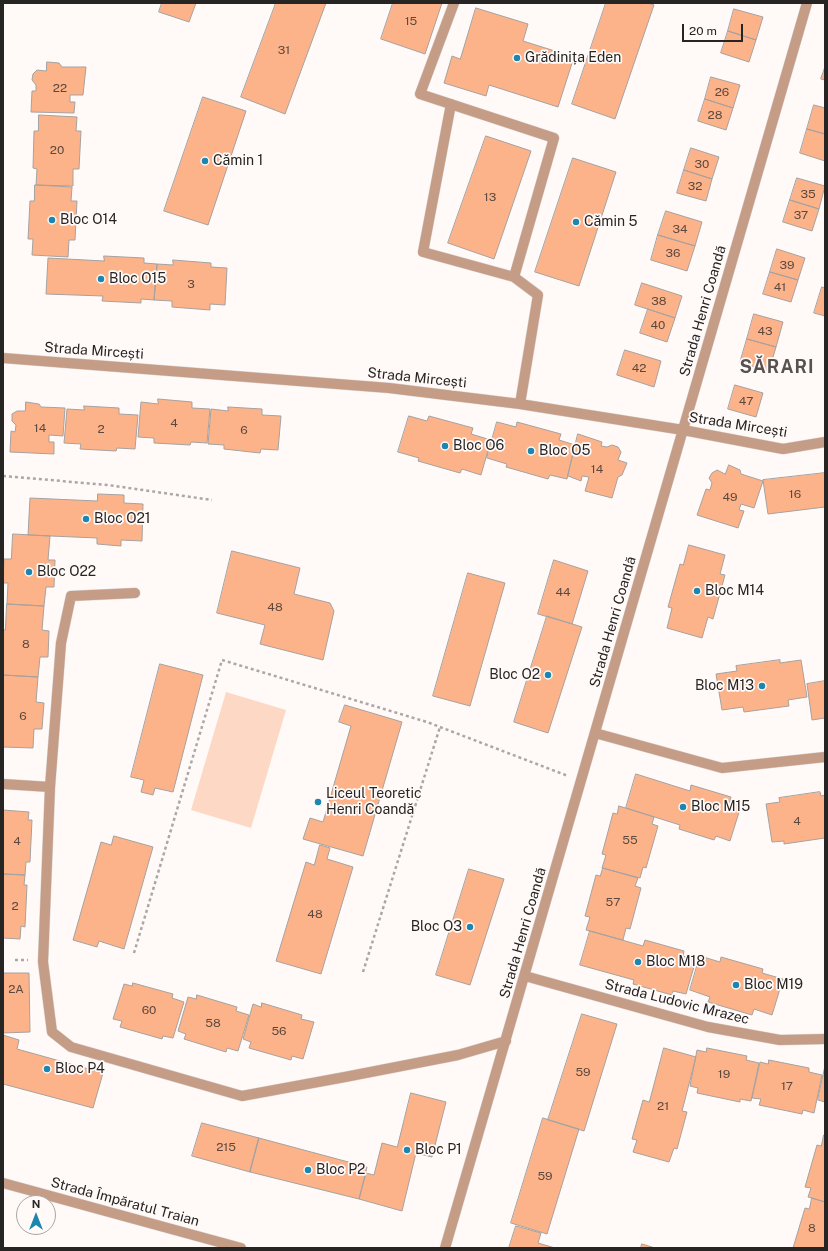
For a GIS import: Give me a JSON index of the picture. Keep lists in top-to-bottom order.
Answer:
{
  "streets": {
    "street": [
      "Strada Henri Coandă",
      "Strada Mircești",
      "Strada Ludovic Mrazec",
      "Strada Împăratul Traian"
    ]
  },
  "crossings": [
    ["Strada Henri Coandă", "Strada Mircești"],
    ["Strada Henri Coandă", "Strada Ludovic Mrazec"]
  ],
  "districts": ["SĂRARI"],
  "places": [
    "Grădinița Eden",
    "Cămin 1",
    "Bloc O14",
    "Cămin 5",
    "Bloc O15",
    "Bloc O6",
    "Bloc O5",
    "Bloc O21",
    "Bloc O22",
    "Bloc M14",
    "Bloc O2",
    "Bloc M13",
    "Liceul Teoretic Henri Coandă",
    "Bloc M15",
    "Bloc O3",
    "Bloc M18",
    "Bloc M19",
    "Bloc P4",
    "Bloc P1",
    "Bloc P2"
  ],
  "house_numbers": [
    "15",
    "31",
    "22",
    "26",
    "28",
    "20",
    "30",
    "32",
    "35",
    "13",
    "37",
    "34",
    "36",
    "39",
    "3",
    "41",
    "38",
    "40",
    "43",
    "42",
    "47",
    "4",
    "14",
    "2",
    "6",
    "14",
    "16",
    "49",
    "44",
    "48",
    "8",
    "6",
    "4",
    "55",
    "4",
    "57",
    "2",
    "48",
    "2A",
    "60",
    "58",
    "56",
    "59",
    "19",
    "17",
    "21",
    "215",
    "59",
    "8"
  ],
  "scale_bar": "20 m",
  "north": "top"
}
